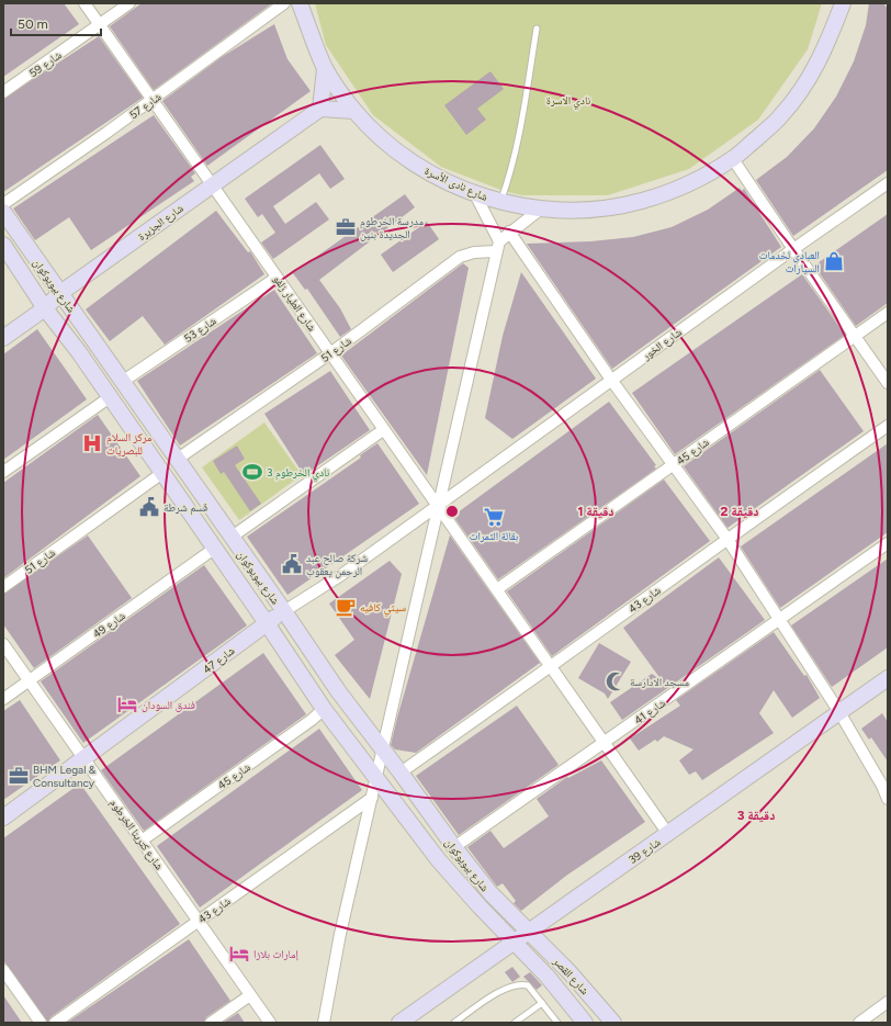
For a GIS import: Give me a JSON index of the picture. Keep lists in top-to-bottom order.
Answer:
{
  "streets": {
    "street": [
      "شارع 59",
      "شارع 57",
      "شارع نادى الأسرة",
      "شارع الجزيرة",
      "شارع بيويوكوان",
      "شارع الطيار زلفو",
      "شارع 53",
      "شارع الخور",
      "شارع 51",
      "شارع 45",
      "شارع 43",
      "شارع 49",
      "شارع 47",
      "شارع 41",
      "شارع كترينا الخرطوم",
      "شارع 39",
      "شارع القصر"
    ]
  },
  "crossings": [
    ["شارع 59", "شارع الطيار زلفو"],
    ["شارع 57", "شارع الطيار زلفو"],
    ["شارع الجزيرة", "شارع بيويوكوان"],
    ["شارع الجزيرة", "شارع الطيار زلفو"],
    ["شارع بيويوكوان", "شارع 53"],
    ["شارع بيويوكوان", "شارع 51"],
    ["شارع بيويوكوان", "شارع 45"],
    ["شارع بيويوكوان", "شارع 43"],
    ["شارع بيويوكوان", "شارع 49"],
    ["شارع بيويوكوان", "شارع 47"],
    ["شارع بيويوكوان", "شارع 41"],
    ["شارع بيويوكوان", "شارع 39"],
    ["شارع بيويوكوان", "شارع القصر"],
    ["شارع الطيار زلفو", "شارع 53"],
    ["شارع الطيار زلفو", "شارع الخور"],
    ["شارع الطيار زلفو", "شارع 51"],
    ["شارع الطيار زلفو", "شارع 45"],
    ["شارع الطيار زلفو", "شارع 43"],
    ["شارع الطيار زلفو", "شارع 47"],
    ["شارع الطيار زلفو", "شارع 41"],
    ["شارع الطيار زلفو", "شارع 39"],
    ["شارع الخور", "شارع 47"],
    ["شارع 45", "شارع كترينا الخرطوم"],
    ["شارع 43", "شارع كترينا الخرطوم"],
    ["شارع 49", "شارع كترينا الخرطوم"],
    ["شارع 47", "شارع كترينا الخرطوم"],
    ["شارع 39", "شارع القصر"]
  ],
  "parks": ["نادي الاسرة"],
  "places": {
    "office": ["مدرسة الخرطوم الجديدة بنين", "BHM Legal & Consultancy"],
    "shop": ["العبادي لخدمات السيارات"],
    "hospital": ["مركز السلام للبصريات"],
    "sports": ["نادي الخرطوم 3"],
    "public building": ["قسم شرطة", "شركة صالح عبد الرحمن يعقوب"],
    "supermarket": ["بقالة الثمرات"],
    "cafe": ["سيتي كافيه"],
    "mosque": ["مسجد الادارسة"],
    "hotel": ["فندق السودان", "إمارات بلازا"]
  },
  "scale_bar": "50 m",
  "rings": ["1 دقيقة", "2 دقيقة", "3 دقيقة"]
}
